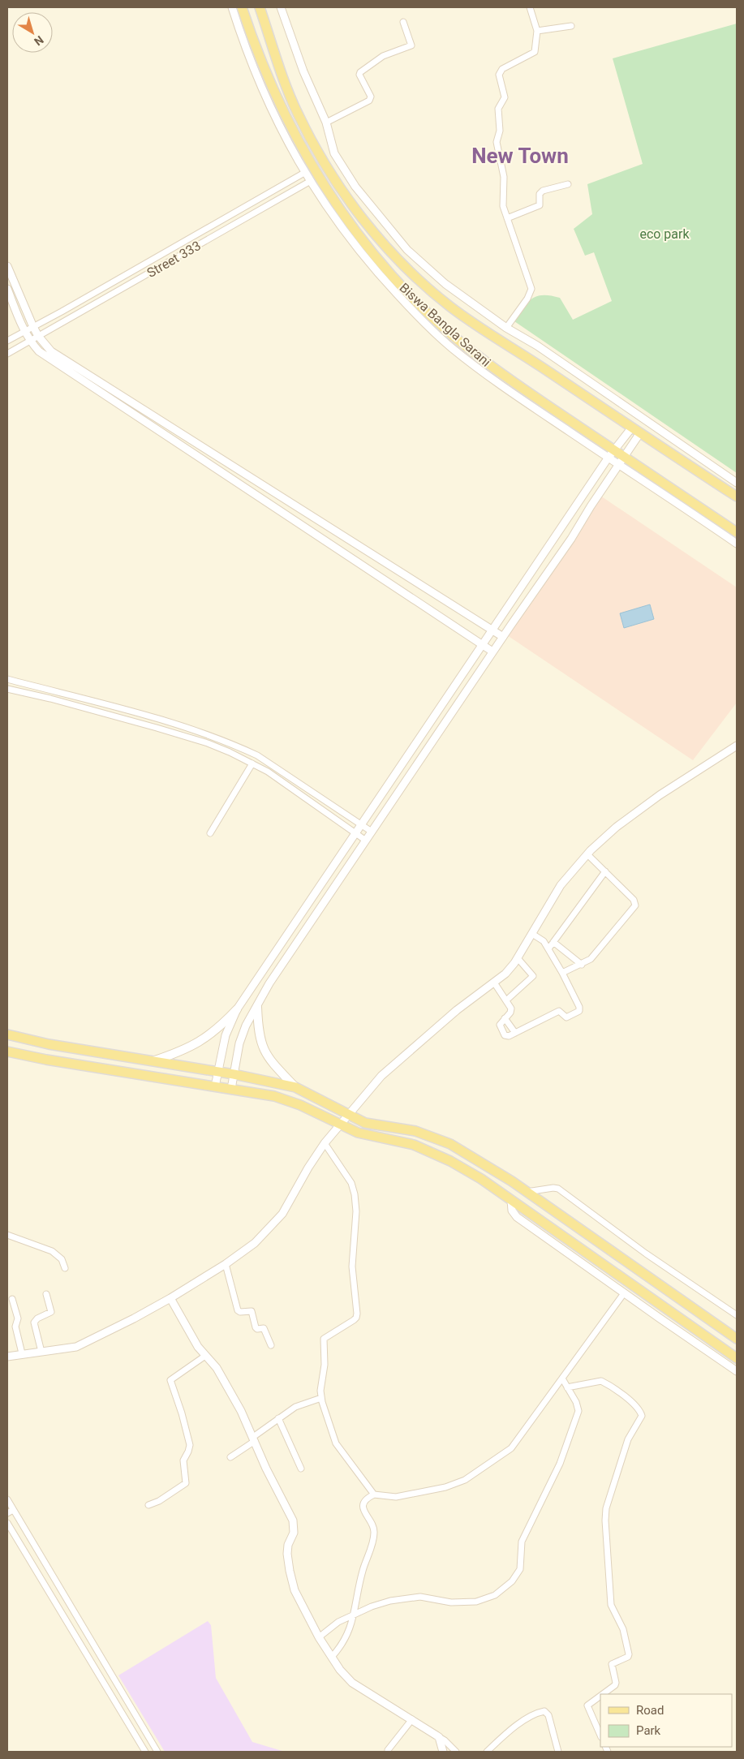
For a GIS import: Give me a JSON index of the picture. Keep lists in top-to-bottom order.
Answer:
{
  "streets": {
    "main road": ["Biswa Bangla Sarani"],
    "street": ["Street 333"]
  },
  "districts": ["New Town"],
  "parks": ["eco park"],
  "legend": ["Road", "Park"],
  "north": "bottom right"
}
